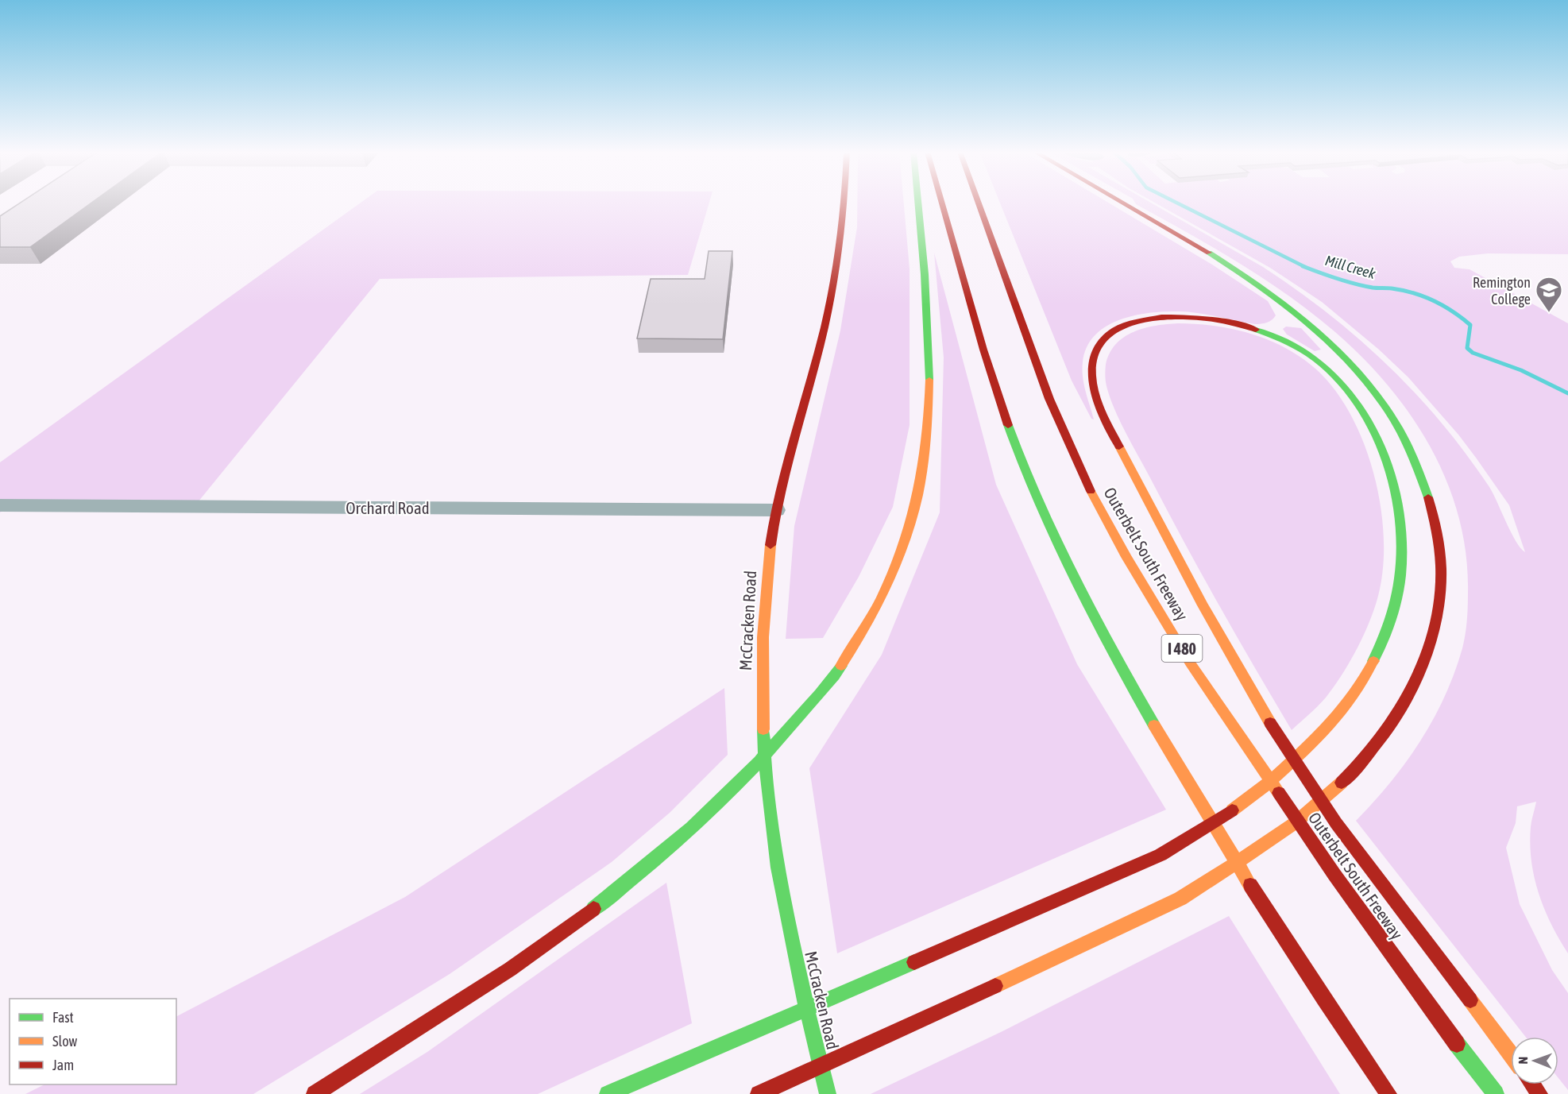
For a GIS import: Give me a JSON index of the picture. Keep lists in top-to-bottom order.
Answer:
{
  "streets": {
    "main road": ["Outerbelt South Freeway", "McCracken Road", "I 480"],
    "street": ["Orchard Road"]
  },
  "crossings": [
    ["Orchard Road", "McCracken Road"]
  ],
  "water": ["Mill Creek"],
  "places": {
    "school or university": ["Remington College"]
  },
  "legend": ["Fast", "Slow", "Jam"],
  "north": "left"
}
